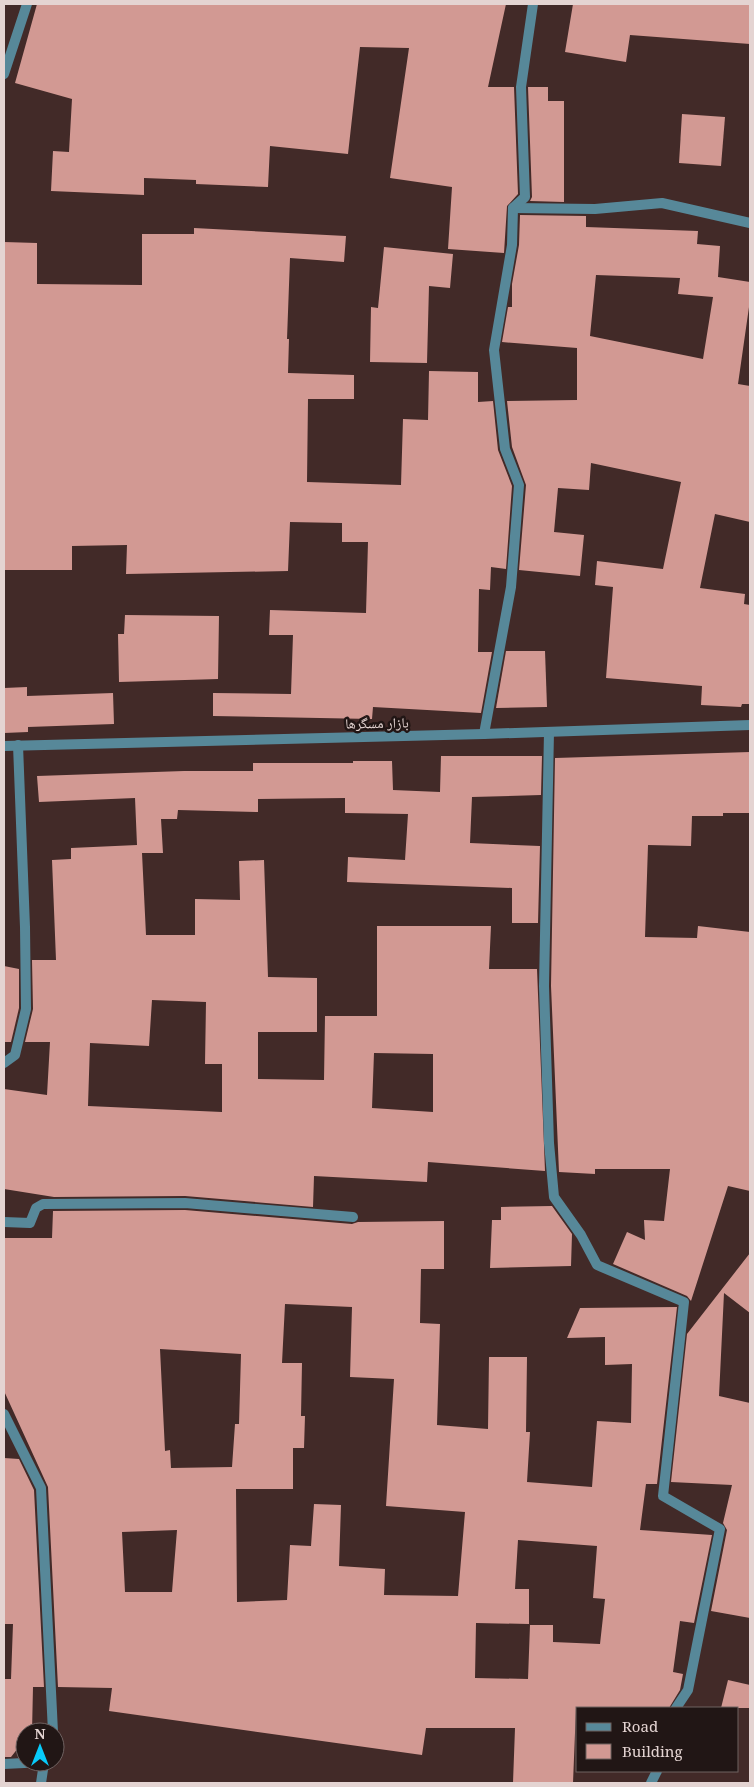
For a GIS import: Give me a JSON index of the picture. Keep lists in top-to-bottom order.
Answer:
{
  "streets": {
    "street": ["بازار مسگرها"]
  },
  "legend": ["Road", "Building"],
  "north": "top"
}
